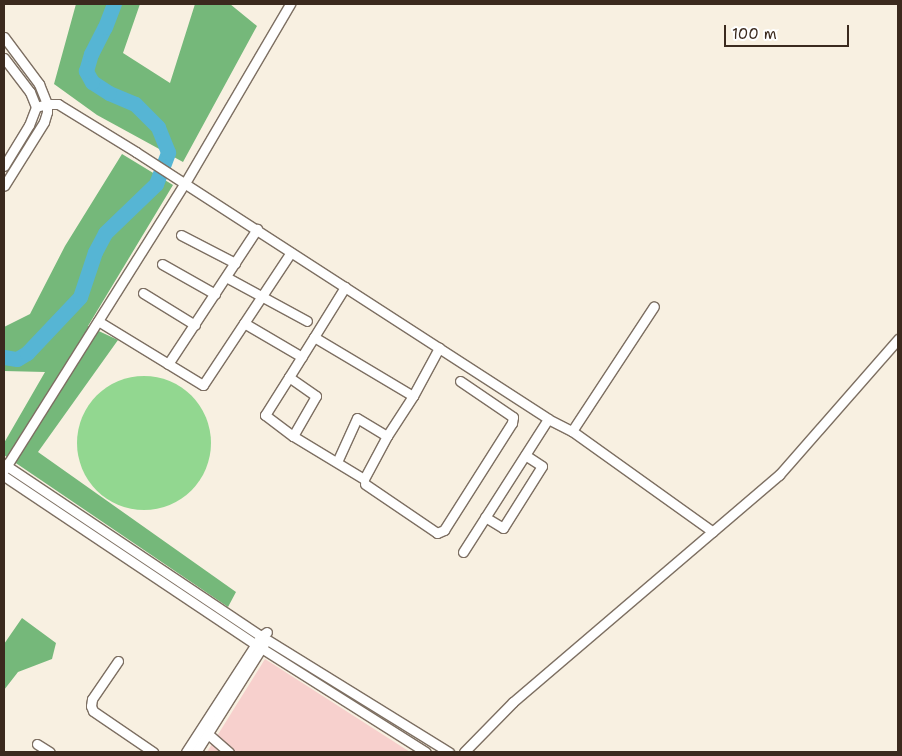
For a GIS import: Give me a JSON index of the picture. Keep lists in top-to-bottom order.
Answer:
{
  "scale_bar": "100 m"
}
